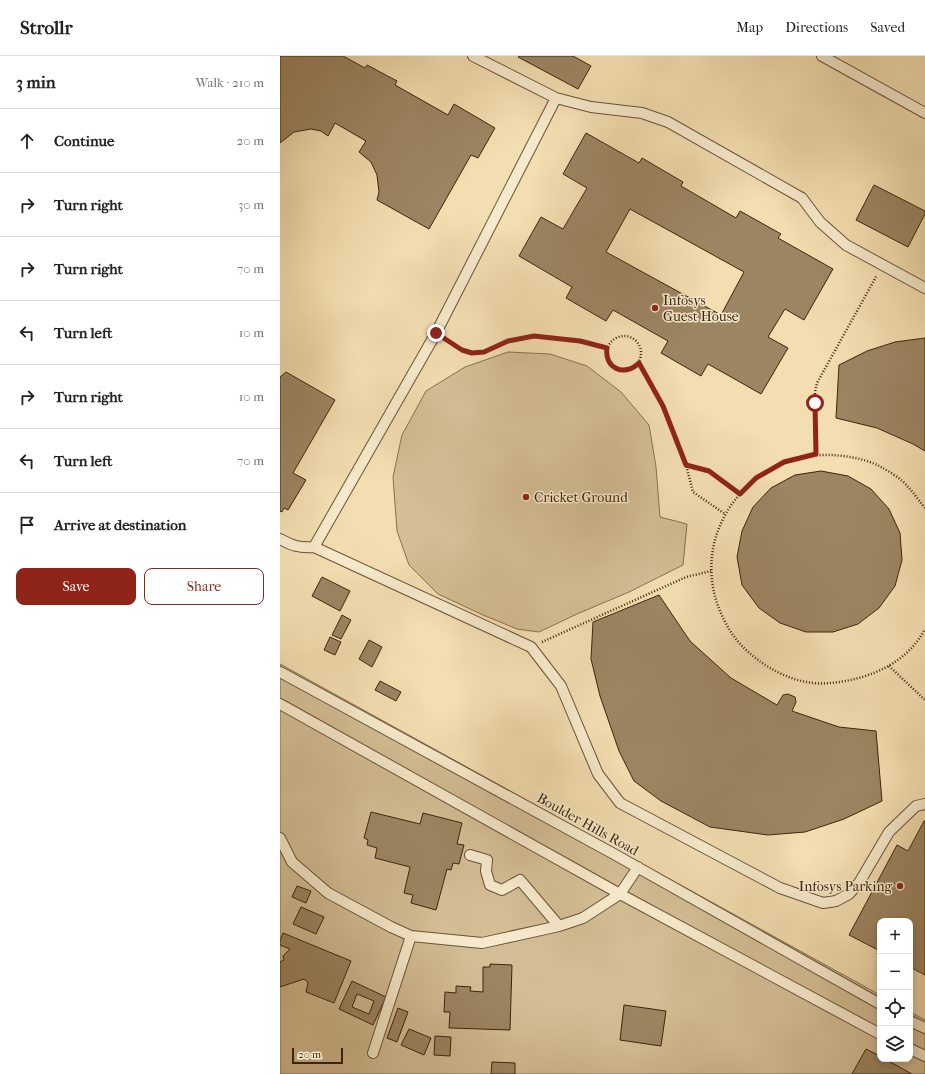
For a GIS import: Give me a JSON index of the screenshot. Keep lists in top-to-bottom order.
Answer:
{
  "streets": {
    "lane": ["Boulder Hills Road"]
  },
  "places": ["Infosys Guest House", "Cricket Ground", "Infosys Parking"],
  "scale_bar": "20 m",
  "page": {
    "header": "Strollr",
    "nav": ["Map", "Directions", "Saved"],
    "heading": ["3 min", "Walk · 210 m"],
    "list": [
      ["Continue", "20 m"],
      ["Turn right", "30 m"],
      ["Turn right", "70 m"],
      ["Turn left", "10 m"],
      ["Turn right", "10 m"],
      ["Turn left", "70 m"],
      "Arrive at destination"
    ],
    "buttons": ["Save", "Share"],
    "map_buttons": ["+", "−"],
    "scale": "20 m"
  }
}
